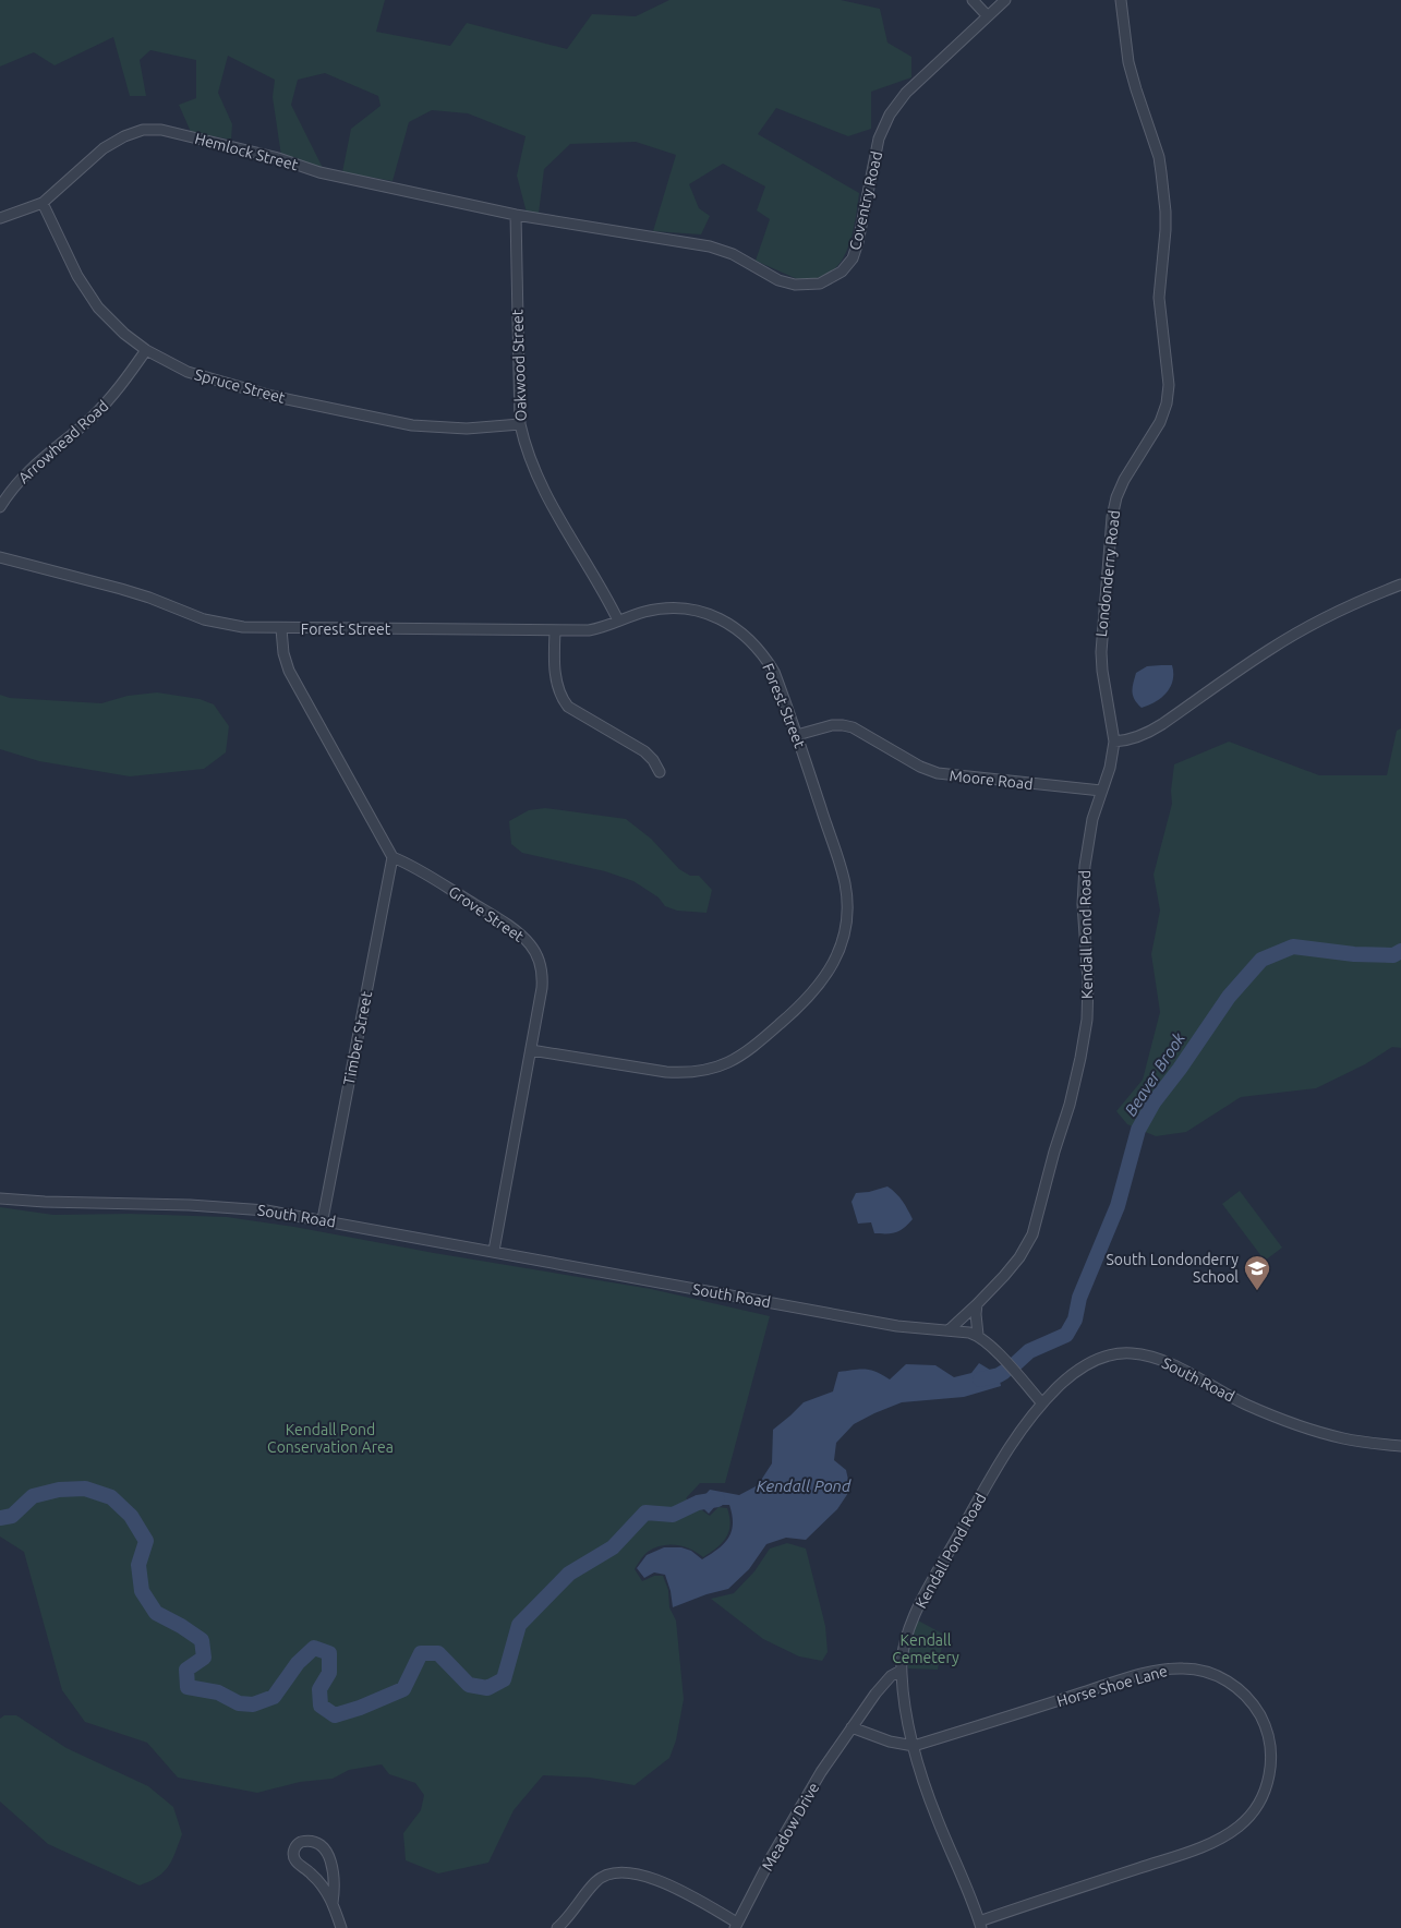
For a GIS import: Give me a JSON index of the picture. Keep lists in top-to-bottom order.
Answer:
{
  "streets": {
    "street": [
      "Hemlock Street",
      "Coventry Road",
      "Oakwood Street",
      "Spruce Street",
      "Arrowhead Road",
      "Londonderry Road",
      "Forest Street",
      "Moore Road",
      "Grove Street",
      "Kendall Pond Road",
      "Timber Street",
      "South Road",
      "Horse Shoe Lane",
      "Meadow Drive"
    ]
  },
  "crossings": [
    ["Hemlock Street", "Coventry Road"],
    ["Hemlock Street", "Oakwood Street"],
    ["Hemlock Street", "Spruce Street"],
    ["Coventry Road", "Oakwood Street"],
    ["Oakwood Street", "Spruce Street"],
    ["Oakwood Street", "Forest Street"],
    ["Spruce Street", "Arrowhead Road"],
    ["Londonderry Road", "Kendall Pond Road"],
    ["Forest Street", "Moore Road"],
    ["Forest Street", "Grove Street"],
    ["Moore Road", "Kendall Pond Road"],
    ["Grove Street", "Timber Street"],
    ["Grove Street", "South Road"],
    ["Kendall Pond Road", "South Road"],
    ["Kendall Pond Road", "Horse Shoe Lane"],
    ["Kendall Pond Road", "Meadow Drive"],
    ["Timber Street", "South Road"]
  ],
  "water": ["Beaver Brook", "Kendall Pond"],
  "parks": ["Kendall Pond Conservation Area", "Kendall Cemetery"],
  "places": {
    "school or university": ["South Londonderry School"]
  }
}
